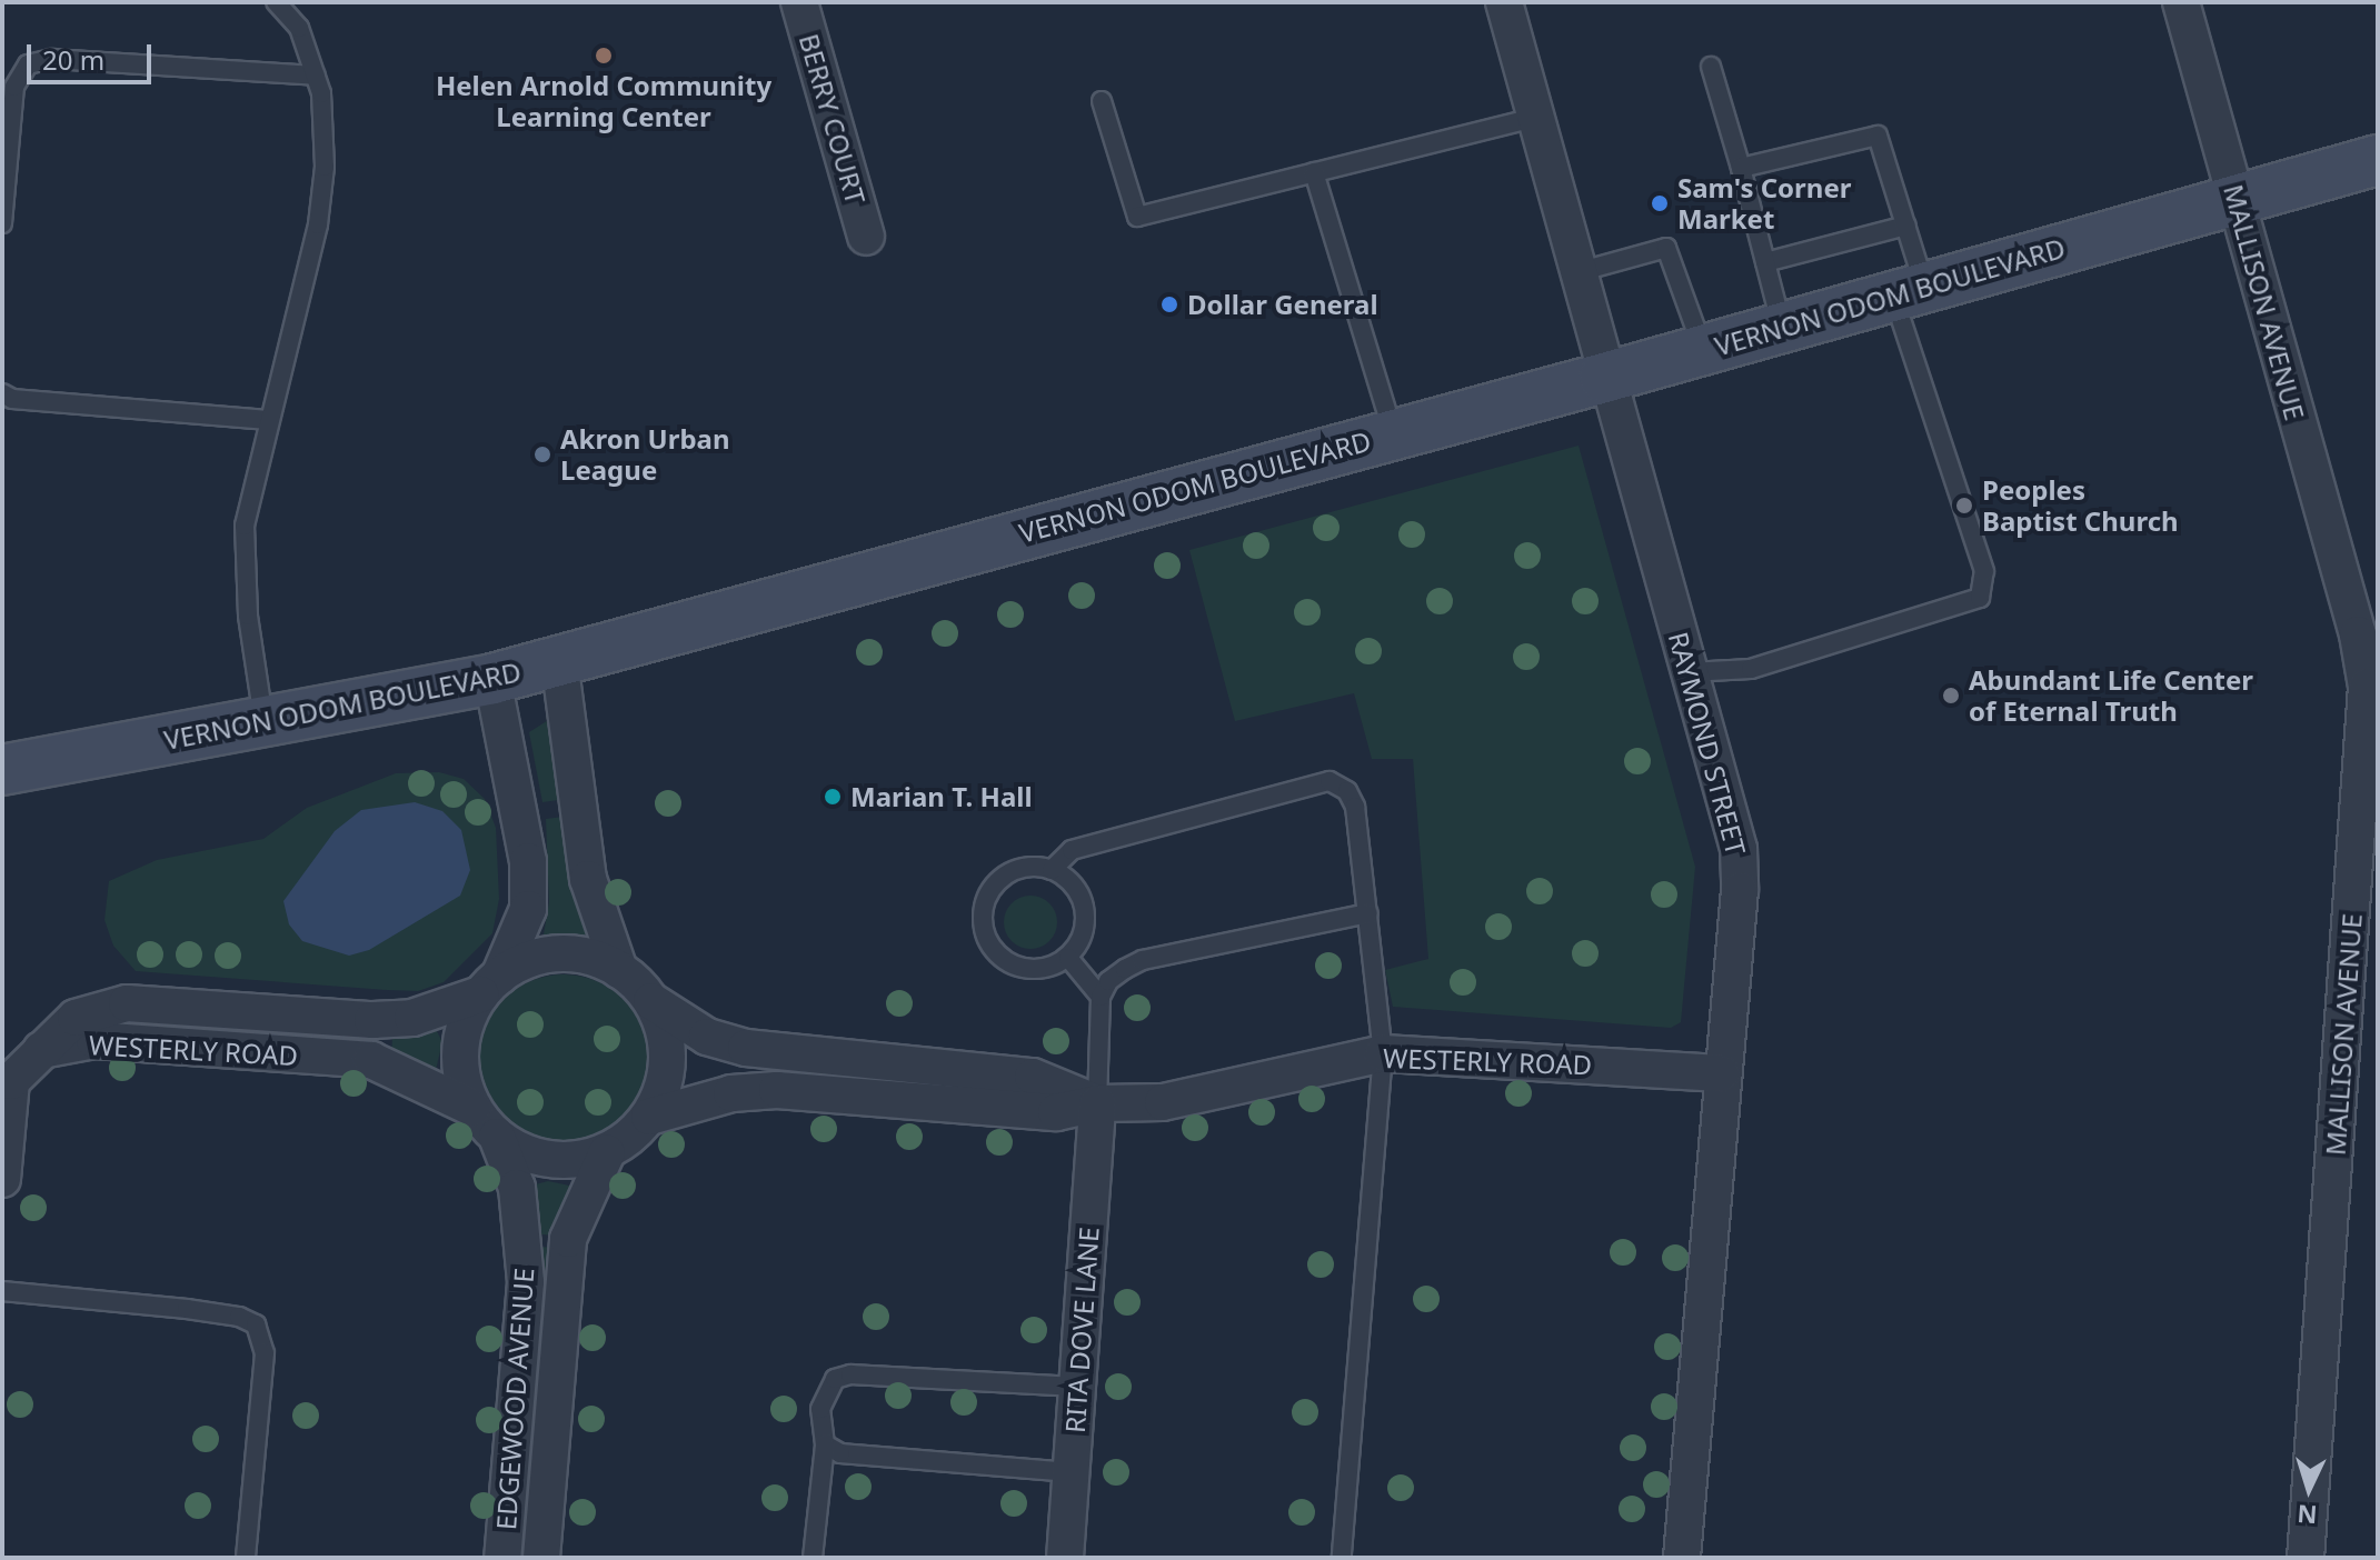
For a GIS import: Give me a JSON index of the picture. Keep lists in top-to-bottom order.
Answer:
{
  "streets": {
    "main road": ["VERNON ODOM BOULEVARD"],
    "street": [
      "BERRY COURT",
      "MALLISON AVENUE",
      "RAYMOND STREET",
      "WESTERLY ROAD",
      "RITA DOVE LANE",
      "EDGEWOOD AVENUE"
    ]
  },
  "crossings": [
    ["VERNON ODOM BOULEVARD", "MALLISON AVENUE"],
    ["VERNON ODOM BOULEVARD", "RAYMOND STREET"],
    ["RAYMOND STREET", "WESTERLY ROAD"],
    ["WESTERLY ROAD", "RITA DOVE LANE"],
    ["WESTERLY ROAD", "EDGEWOOD AVENUE"]
  ],
  "places": [
    "Helen Arnold Community Learning Center",
    "Sam's Corner Market",
    "Dollar General",
    "Akron Urban League",
    "Peoples Baptist Church",
    "Abundant Life Center of Eternal Truth",
    "Marian T. Hall"
  ],
  "scale_bar": "20 m",
  "north": "bottom"
}
